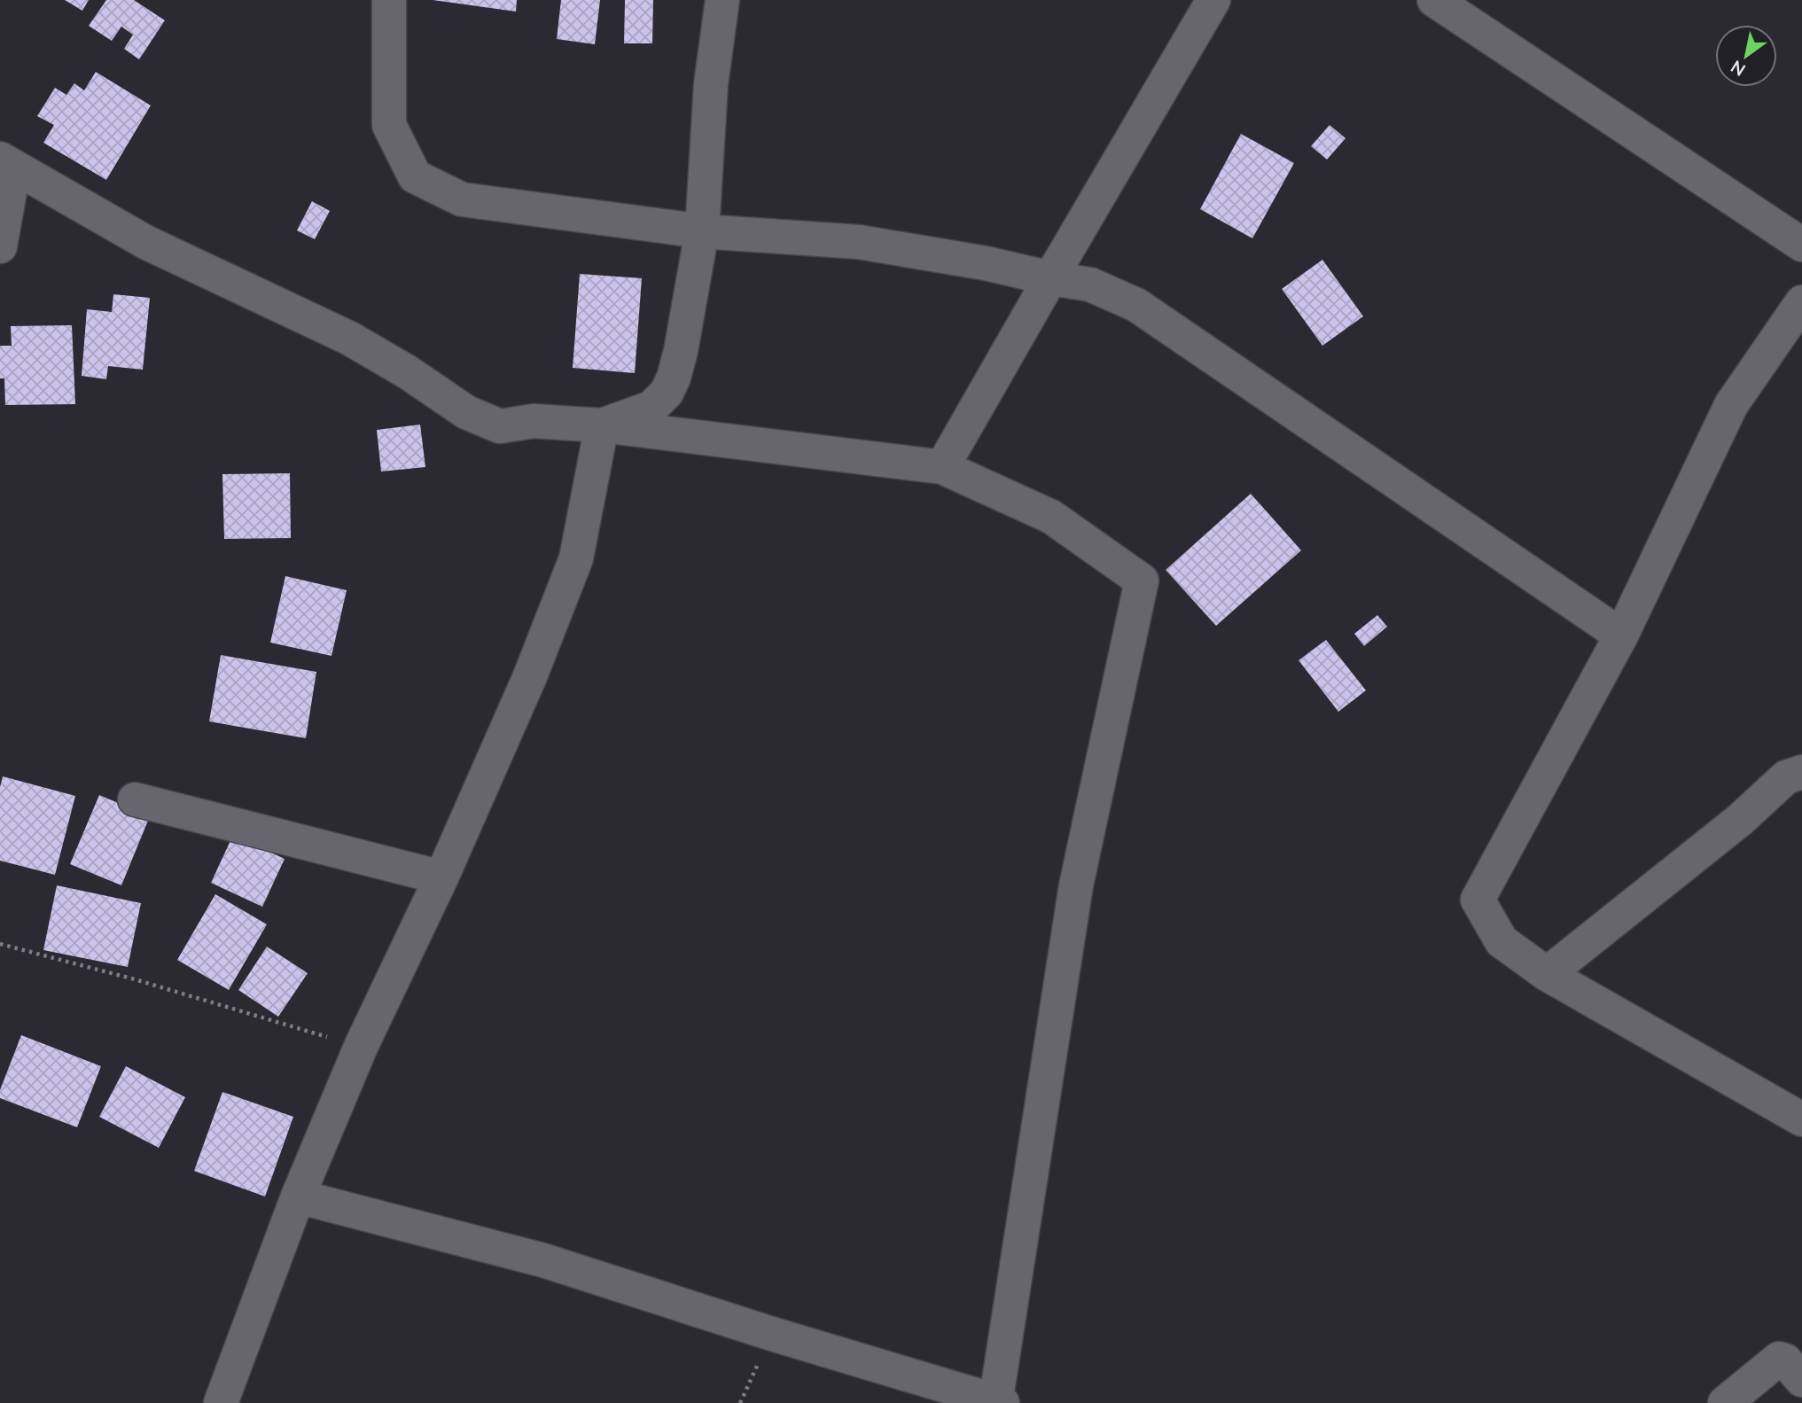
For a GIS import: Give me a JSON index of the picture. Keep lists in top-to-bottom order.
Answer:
{
  "north": "bottom left"
}
